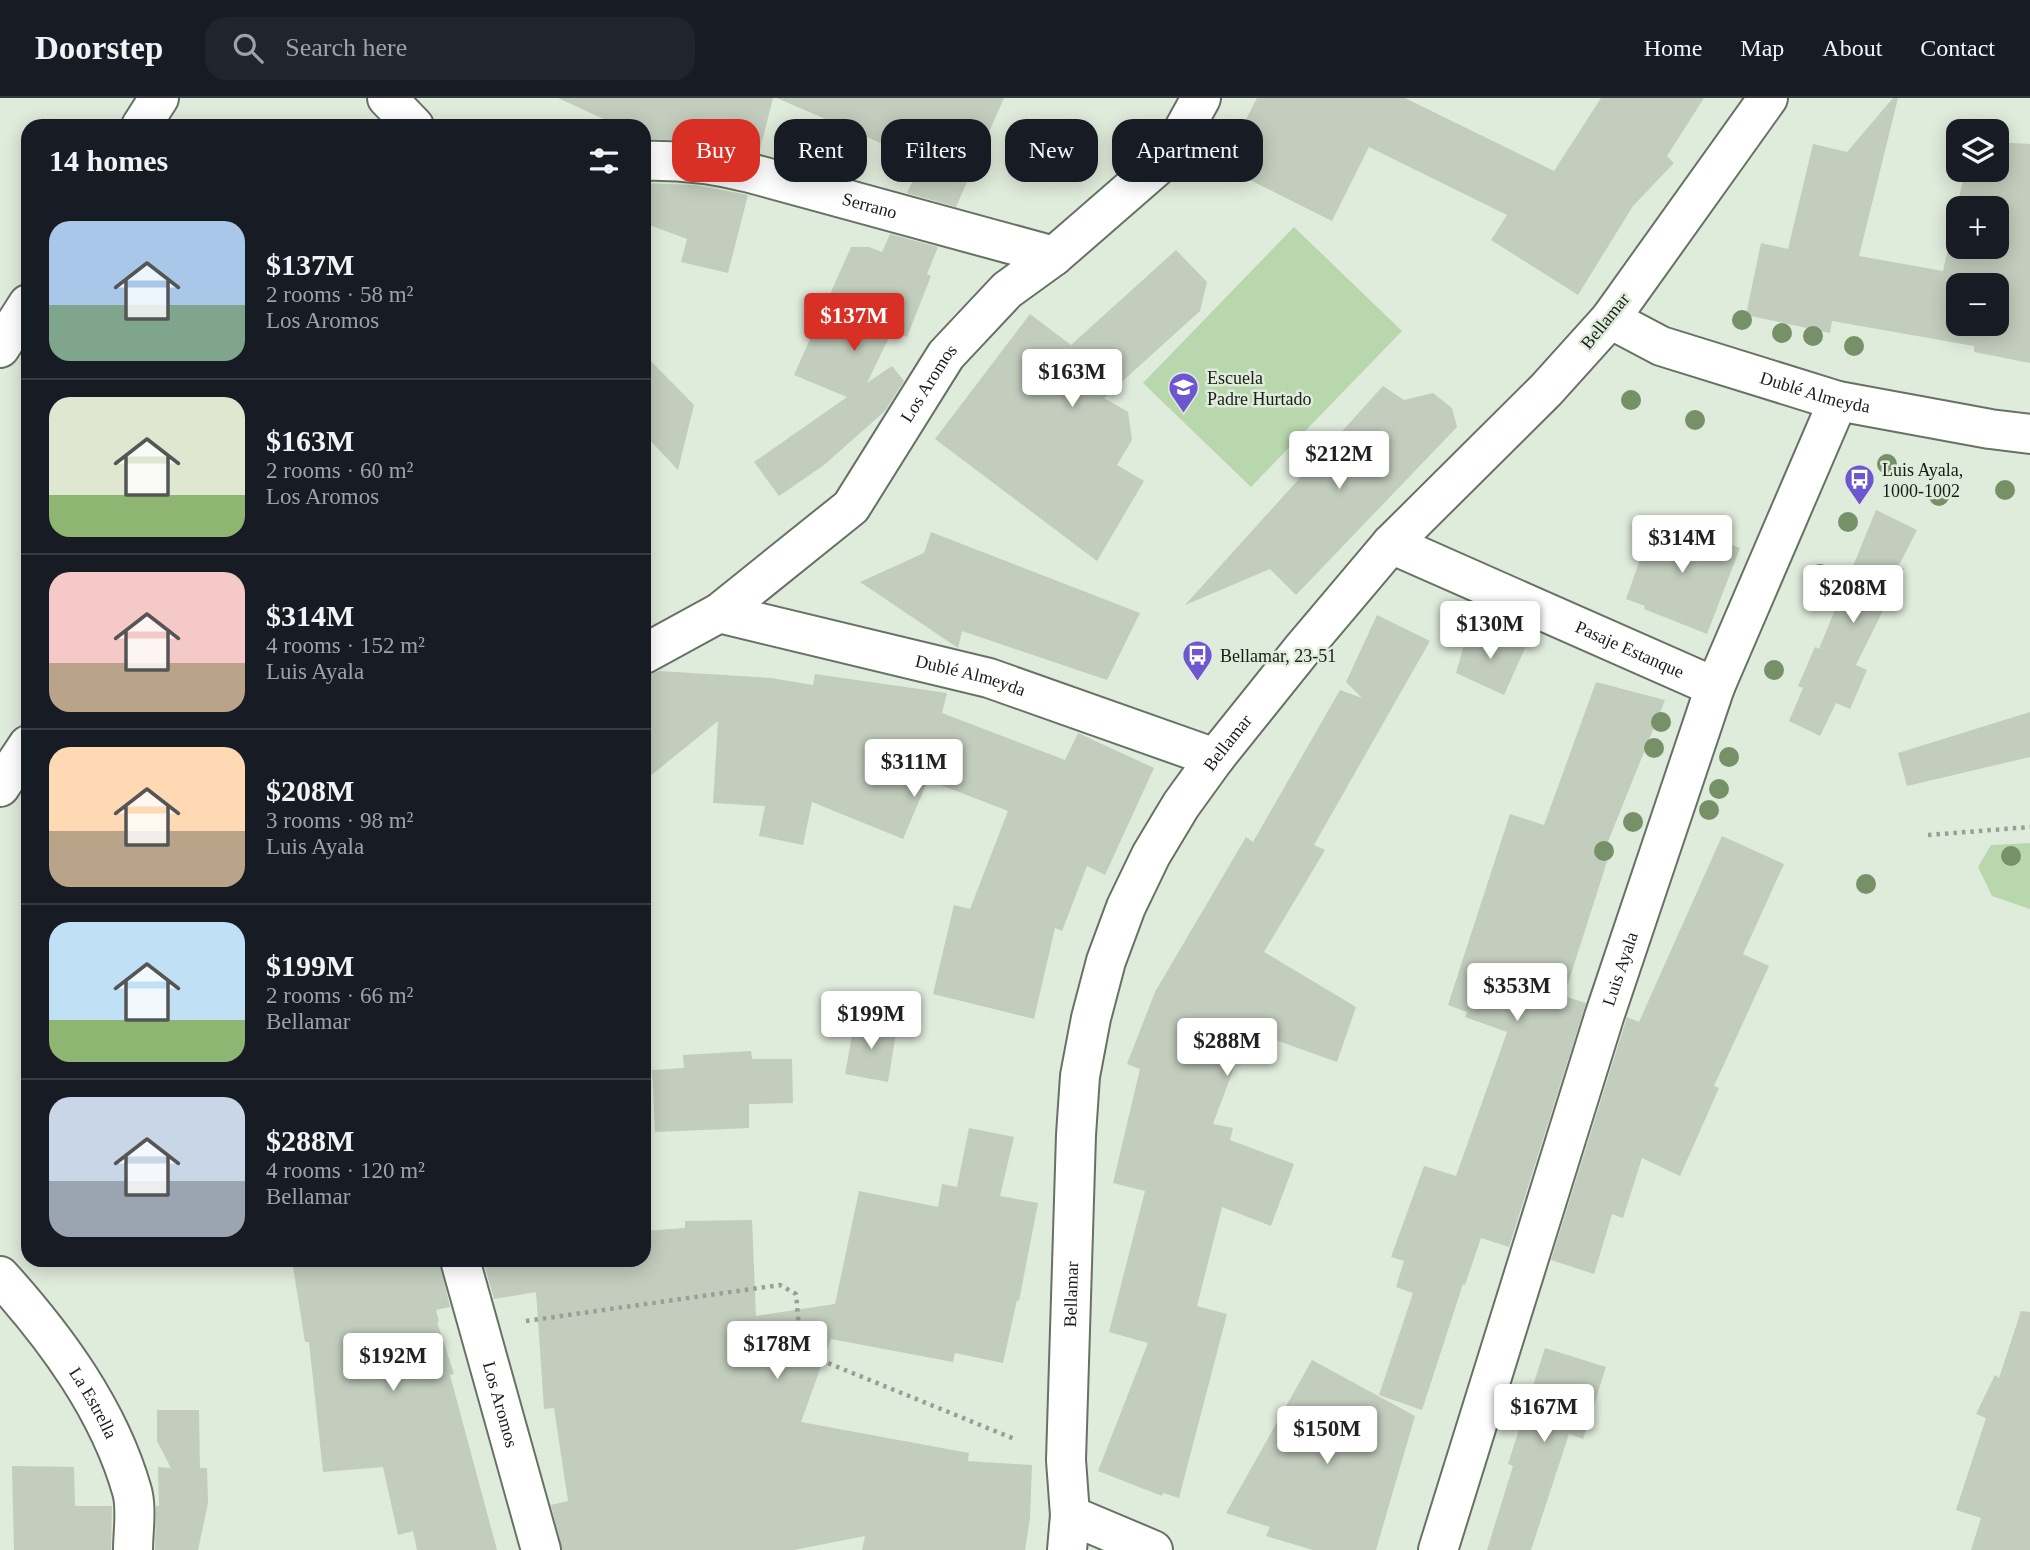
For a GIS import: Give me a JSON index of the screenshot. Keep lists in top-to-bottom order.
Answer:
{
  "streets": {
    "street": [
      "Serrano",
      "Bellamar",
      "Los Aromos",
      "Dublé Almeyda",
      "Pasaje Estanque",
      "Luis Ayala",
      "La Estrella"
    ]
  },
  "crossings": [
    ["Serrano", "Los Aromos"],
    ["Bellamar", "Dublé Almeyda"],
    ["Bellamar", "Pasaje Estanque"],
    ["Los Aromos", "Dublé Almeyda"],
    ["Dublé Almeyda", "Luis Ayala"],
    ["Pasaje Estanque", "Luis Ayala"]
  ],
  "places": {
    "school or university": ["Escuela Padre Hurtado"],
    "bus stop": ["Luis Ayala, 1000-1002", "Bellamar, 23-51"]
  },
  "page": {
    "header": "Doorstep",
    "search": "Search here",
    "nav": [
      "Home",
      "Map",
      "About",
      "Contact"
    ],
    "map_buttons": ["+", "−"],
    "chip": [
      "Buy",
      "Rent",
      "Filters",
      "New",
      "Apartment"
    ],
    "heading": "14 homes",
    "list": [
      {
        "name": "$137M",
        "note": "2 rooms · 58 m² · Los Aromos"
      },
      {
        "name": "$163M",
        "note": "2 rooms · 60 m² · Los Aromos"
      },
      {
        "name": "$314M",
        "note": "4 rooms · 152 m² · Luis Ayala"
      },
      {
        "name": "$208M",
        "note": "3 rooms · 98 m² · Luis Ayala"
      },
      {
        "name": "$199M",
        "note": "2 rooms · 66 m² · Bellamar"
      },
      {
        "name": "$288M",
        "note": "4 rooms · 120 m² · Bellamar"
      }
    ],
    "price": [
      "$137M",
      "$163M",
      "$212M",
      "$314M",
      "$208M",
      "$130M",
      "$311M",
      "$353M",
      "$199M",
      "$288M",
      "$178M",
      "$192M",
      "$167M",
      "$150M"
    ]
  }
}
